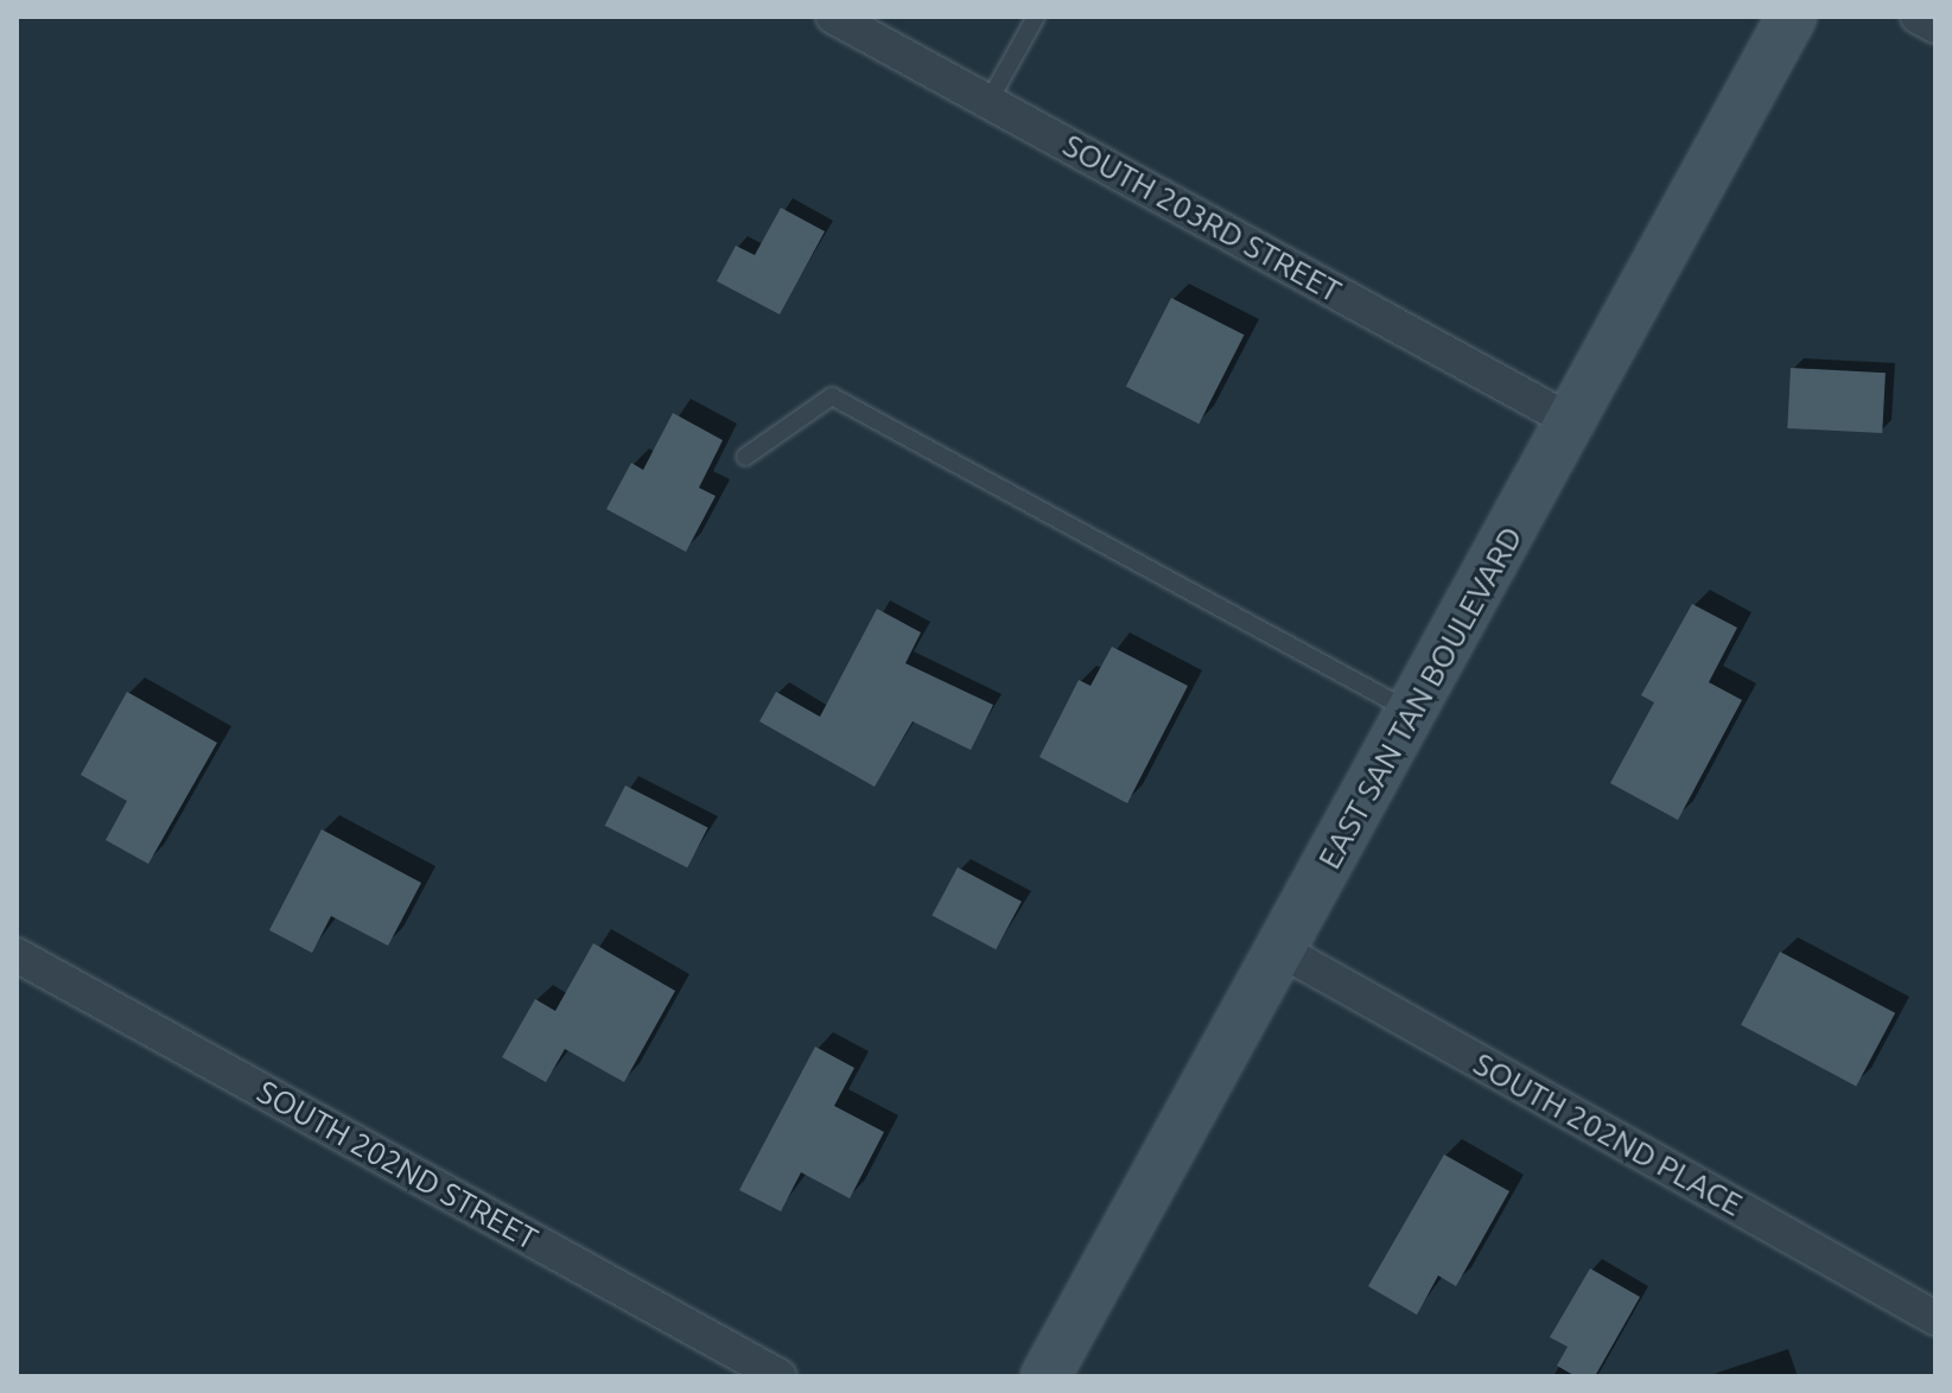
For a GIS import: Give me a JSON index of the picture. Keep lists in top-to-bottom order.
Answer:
{
  "streets": {
    "street": [
      "SOUTH 203RD STREET",
      "EAST SAN TAN BOULEVARD",
      "SOUTH 202ND PLACE",
      "SOUTH 202ND STREET"
    ]
  },
  "crossings": [
    ["SOUTH 203RD STREET", "EAST SAN TAN BOULEVARD"],
    ["EAST SAN TAN BOULEVARD", "SOUTH 202ND PLACE"]
  ]
}
